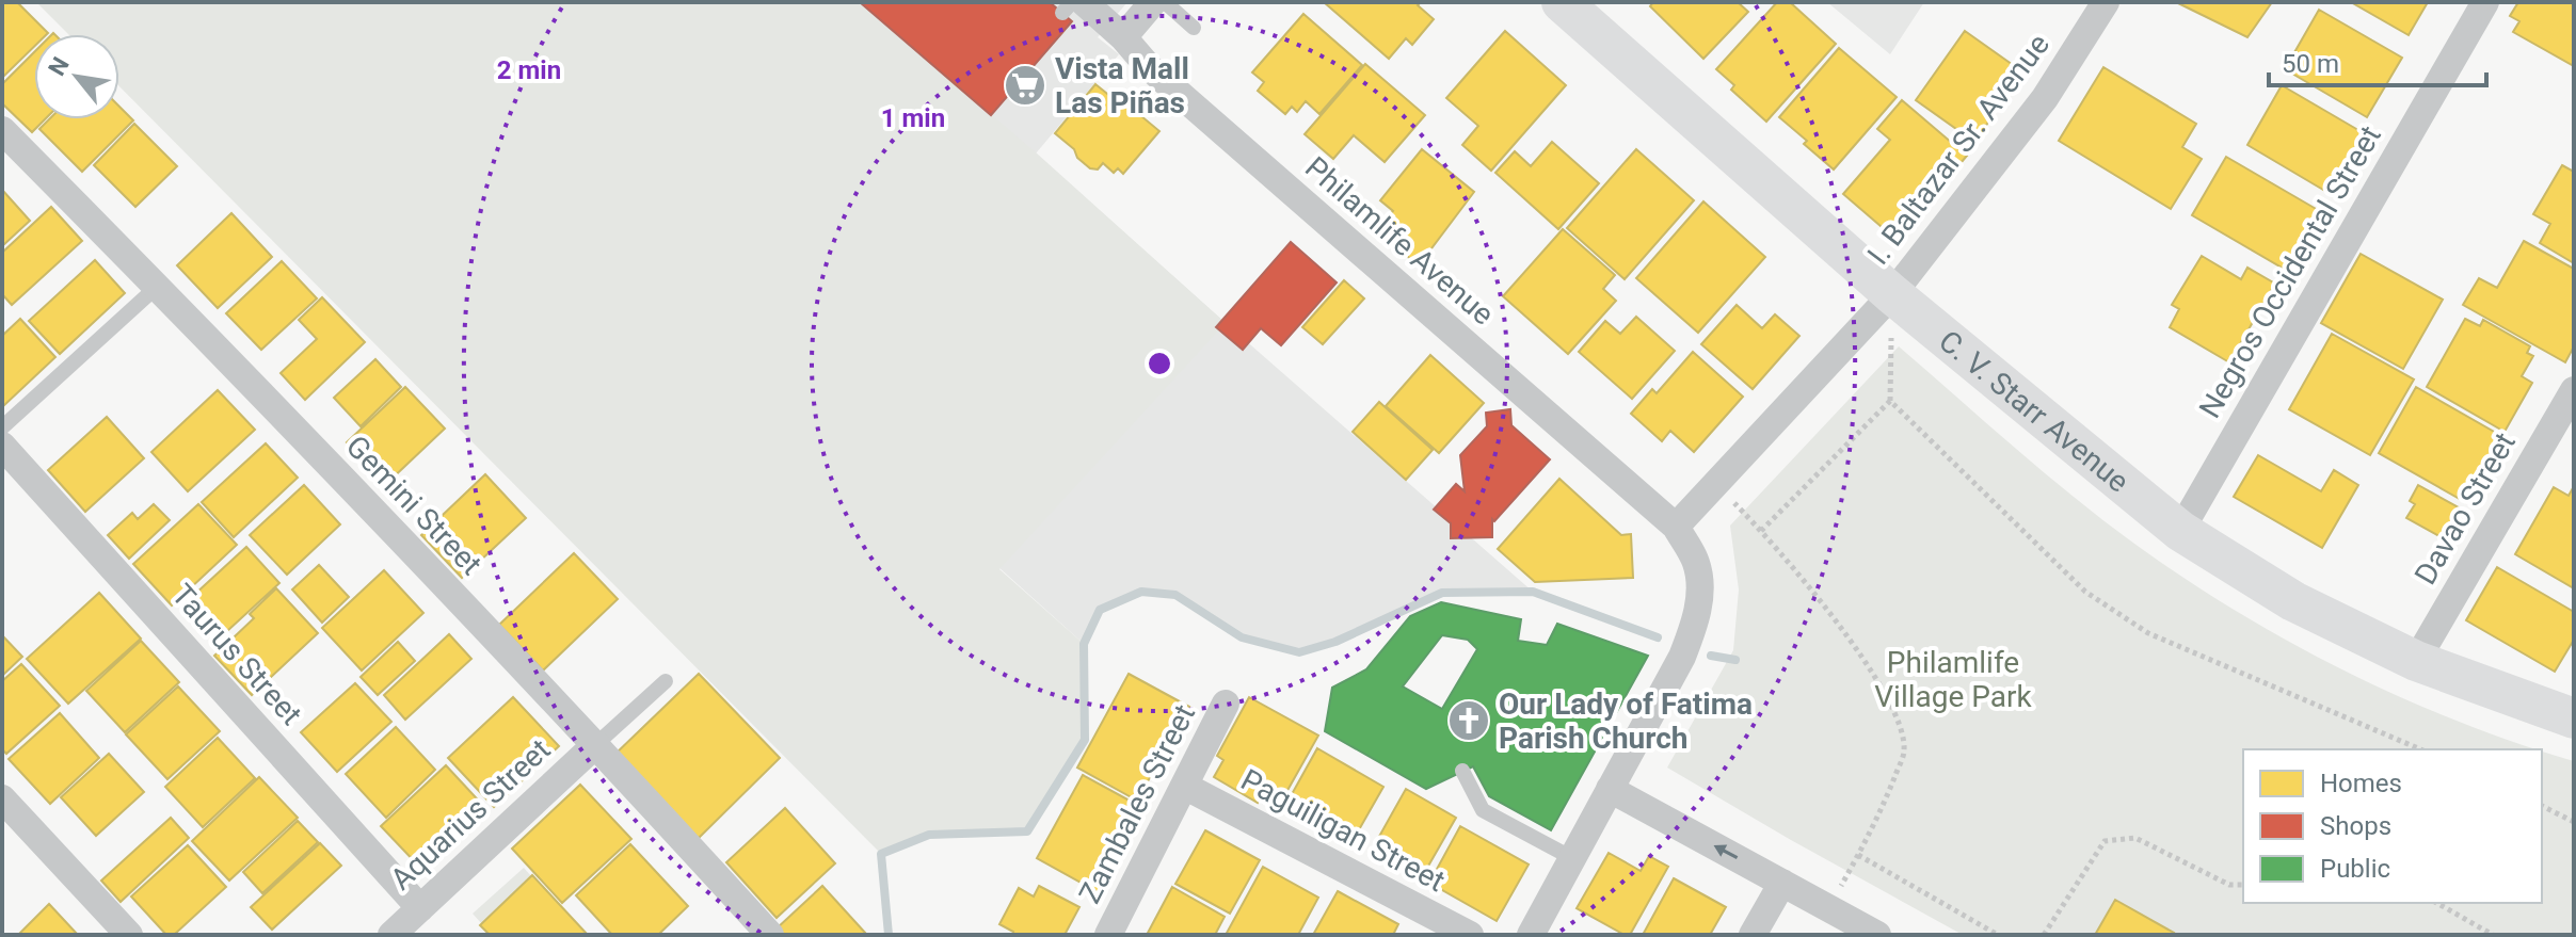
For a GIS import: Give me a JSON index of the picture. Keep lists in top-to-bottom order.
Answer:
{
  "streets": {
    "main road": ["C. V. Starr Avenue"],
    "street": [
      "I. Baltazar Sr. Avenue",
      "Philamlife Avenue",
      "Negros Occidental Street",
      "Gemini Street",
      "Davao Street",
      "Taurus Street",
      "Zambales Street",
      "Aquarius Street",
      "Paguiligan Street"
    ]
  },
  "crossings": [
    ["I. Baltazar Sr. Avenue", "Philamlife Avenue"],
    ["I. Baltazar Sr. Avenue", "C. V. Starr Avenue"],
    ["Negros Occidental Street", "C. V. Starr Avenue"],
    ["C. V. Starr Avenue", "Davao Street"],
    ["Gemini Street", "Aquarius Street"],
    ["Taurus Street", "Aquarius Street"],
    ["Zambales Street", "Paguiligan Street"]
  ],
  "parks": ["Philamlife Village Park"],
  "places": {
    "supermarket": ["Vista Mall Las Piñas"],
    "church": ["Our Lady of Fatima Parish Church"]
  },
  "legend": ["Homes", "Shops", "Public"],
  "scale_bar": "50 m",
  "north": "top left",
  "rings": ["2 min", "1 min"]
}
